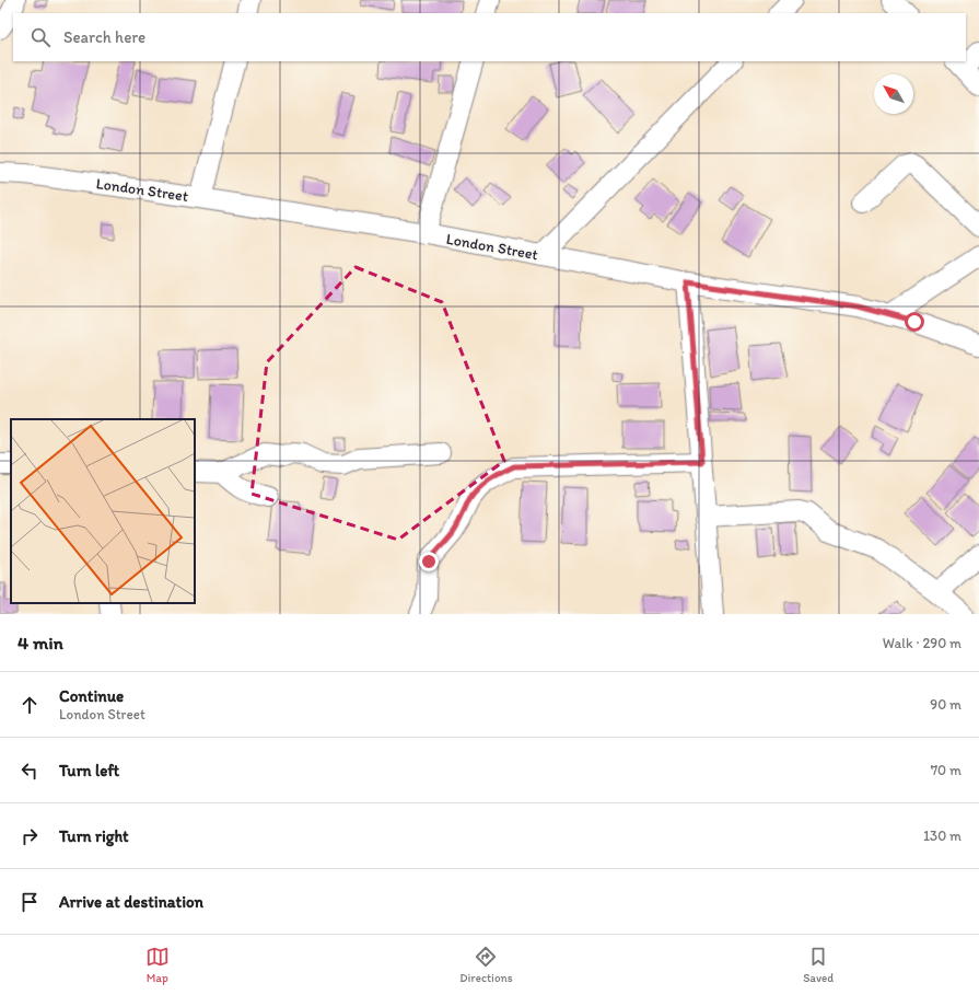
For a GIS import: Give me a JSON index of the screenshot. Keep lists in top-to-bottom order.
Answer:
{
  "streets": {
    "street": ["London Street"]
  },
  "north": "top left",
  "page": {
    "search": "Search here",
    "heading": ["4 min", "Walk · 290 m"],
    "list": [
      ["Continue", "London Street", "90 m"],
      ["Turn left", "70 m"],
      ["Turn right", "130 m"],
      "Arrive at destination"
    ],
    "nav": ["Map", "Directions", "Saved"]
  }
}
